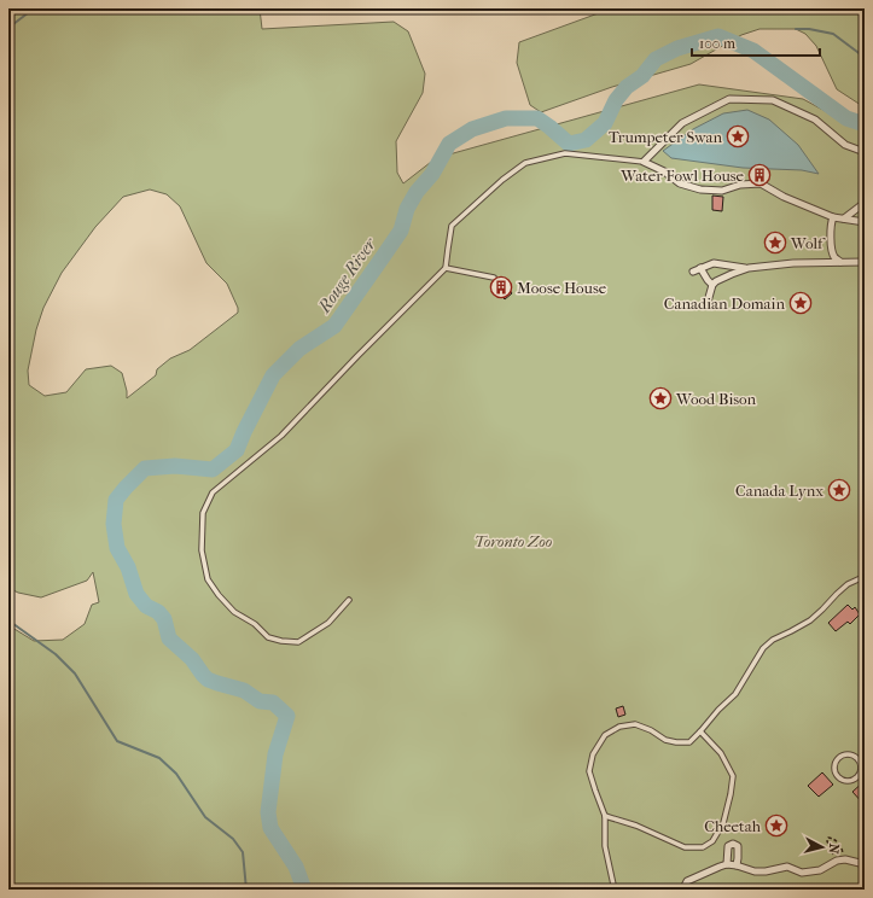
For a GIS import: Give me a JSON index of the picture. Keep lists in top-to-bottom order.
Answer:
{
  "water": ["Rouge River"],
  "parks": ["Toronto Zoo"],
  "places": {
    "place": [
      "Trumpeter Swan",
      "Wolf",
      "Canadian Domain",
      "Wood Bison",
      "Canada Lynx",
      "Cheetah"
    ],
    "building": ["Water Fowl House", "Moose House"]
  },
  "scale_bar": "100 m",
  "north": "right"
}
